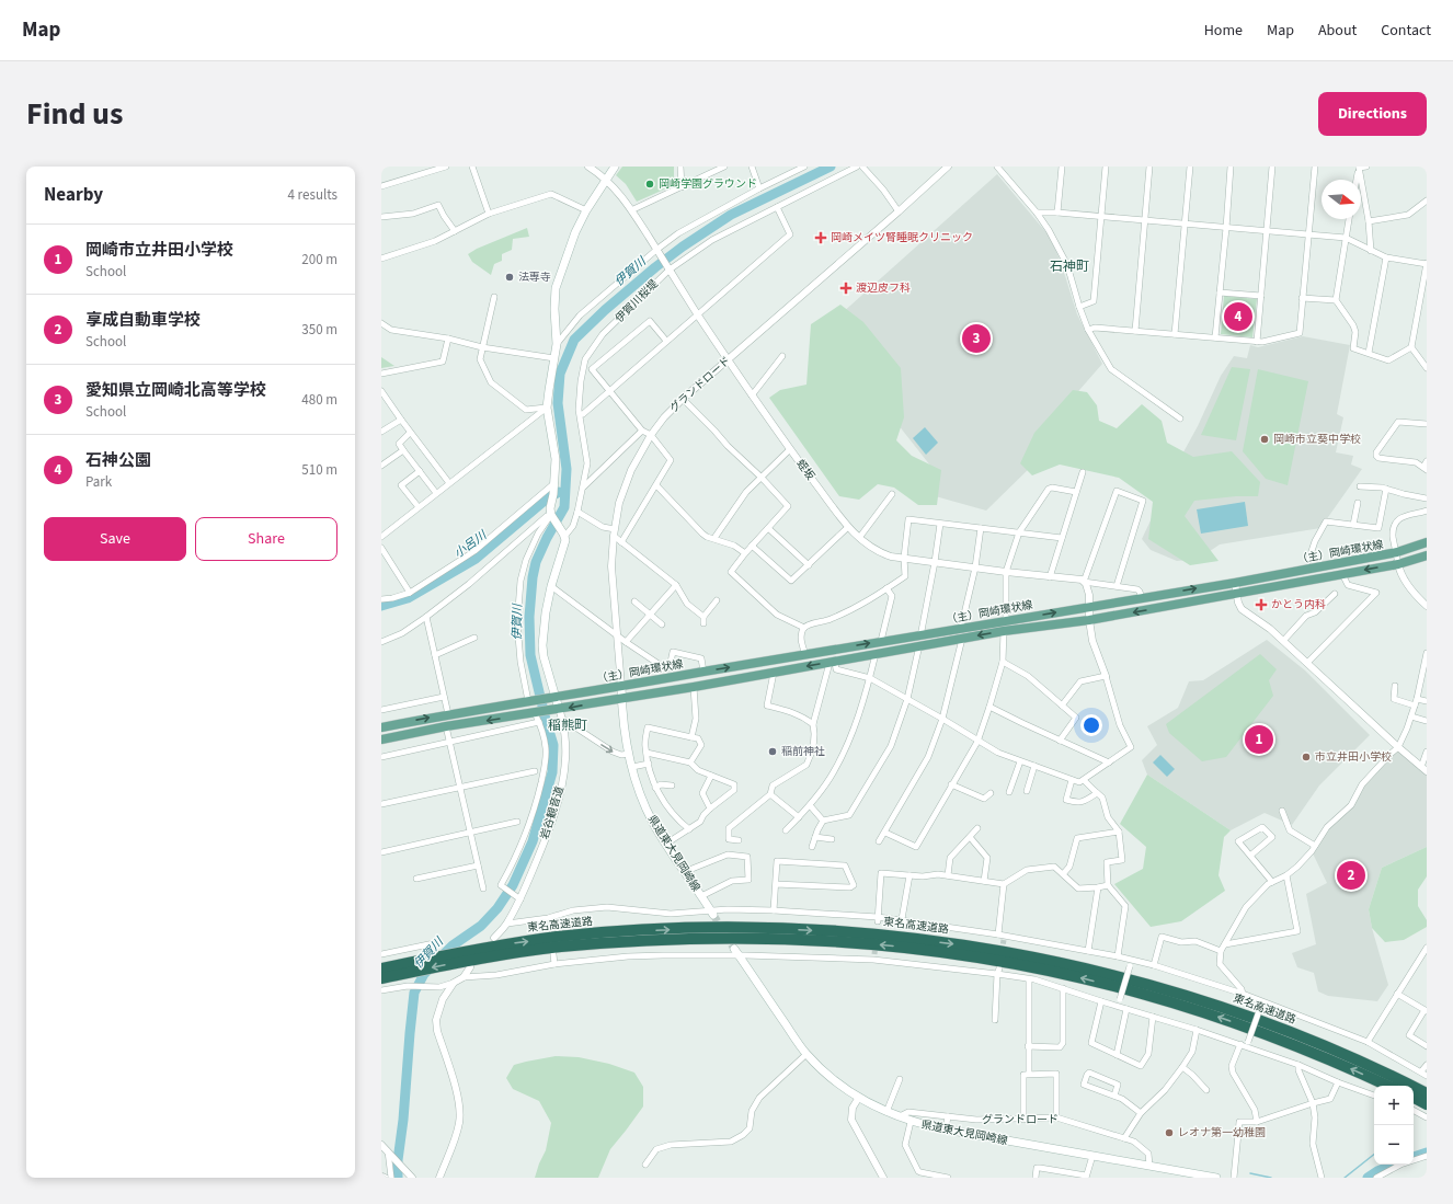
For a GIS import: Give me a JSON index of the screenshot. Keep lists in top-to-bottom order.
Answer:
{
  "streets": {
    "highway": ["東名高速道路"],
    "main road": ["（主）岡崎環状線", "県道東大見岡崎線"],
    "street": [
      "伊賀川桜堤",
      "グランドロード",
      "蛭坂",
      "岩谷観音道"
    ]
  },
  "crossings": [
    ["伊賀川桜堤", "蛭坂"],
    ["グランドロード", "蛭坂"],
    ["グランドロード", "（主）岡崎環状線"],
    ["グランドロード", "県道東大見岡崎線"],
    ["（主）岡崎環状線", "岩谷観音道"],
    ["（主）岡崎環状線", "県道東大見岡崎線"]
  ],
  "districts": ["石神町", "稲熊町"],
  "water": ["伊賀川", "小呂川"],
  "places": {
    "other": [
      "岡崎学園グラウンド",
      "法専寺",
      "岡崎市立葵中学校",
      "稲前神社",
      "市立井田小学校",
      "レオナ第一幼稚園"
    ],
    "health": ["岡崎メイツ腎睡眠クリニック", "渡辺皮フ科", "かとう内科"]
  },
  "north": "right",
  "page": {
    "header": "Map",
    "nav": [
      "Home",
      "Map",
      "About",
      "Contact"
    ],
    "title": "Find us",
    "buttons": [
      "Directions",
      ["Save", "Share"]
    ],
    "heading": ["Nearby", "4 results"],
    "list": [
      {
        "mark": "1",
        "name": "岡崎市立井田小学校",
        "note": "School",
        "value": "200 m"
      },
      {
        "mark": "2",
        "name": "享成自動車学校",
        "note": "School",
        "value": "350 m"
      },
      {
        "mark": "3",
        "name": "愛知県立岡崎北高等学校",
        "note": "School",
        "value": "480 m"
      },
      {
        "mark": "4",
        "name": "石神公園",
        "note": "Park",
        "value": "510 m"
      }
    ],
    "pins": [
      "4",
      "3",
      "1",
      "2"
    ],
    "map_buttons": ["+", "−"]
  }
}
